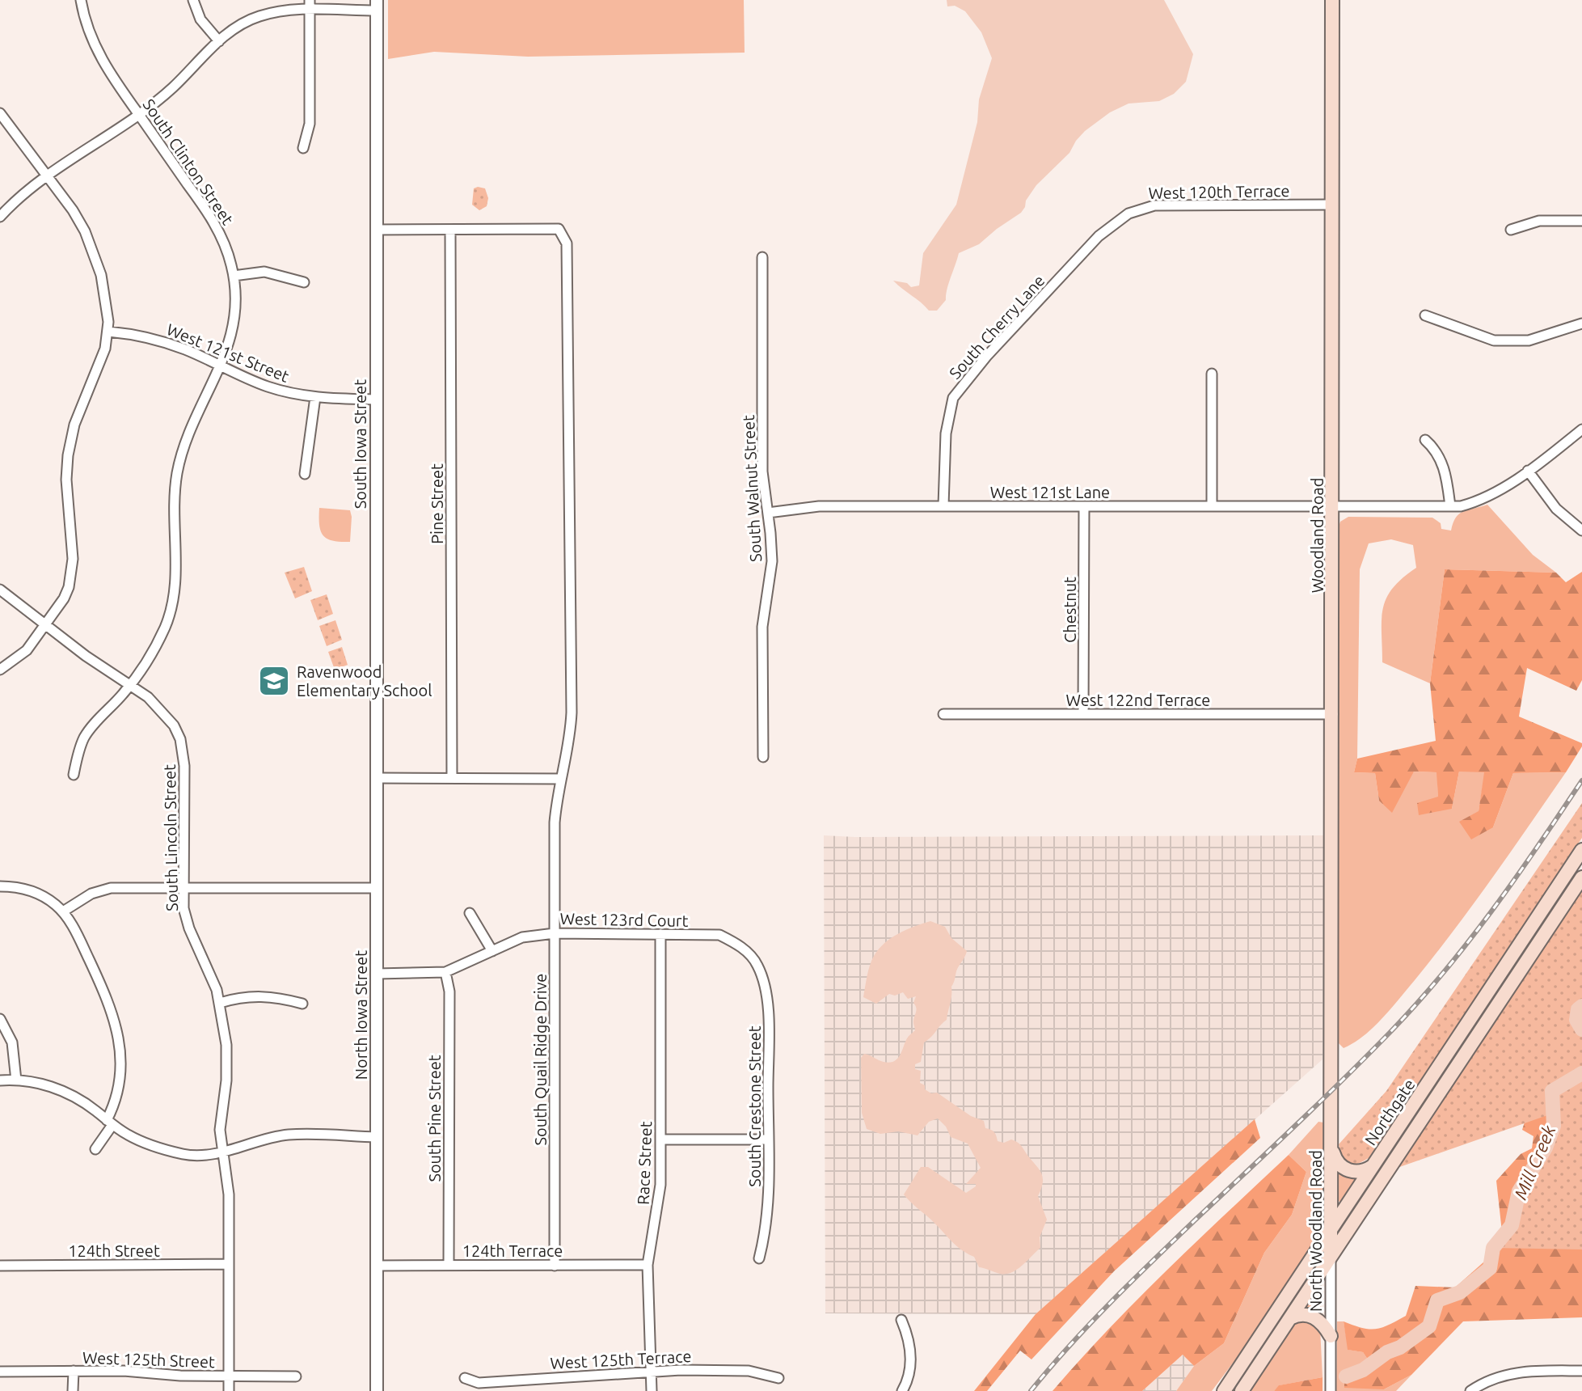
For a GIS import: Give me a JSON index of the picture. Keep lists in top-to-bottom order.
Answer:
{
  "streets": {
    "main road": ["Woodland Road", "Northgate", "North Woodland Road"],
    "street": [
      "South Clinton Street",
      "West 120th Terrace",
      "South Cherry Lane",
      "West 121st Street",
      "South Iowa Street",
      "South Walnut Street",
      "West 121st Lane",
      "Pine Street",
      "Chestnut",
      "West 122nd Terrace",
      "South Lincoln Street",
      "West 123rd Court",
      "North Iowa Street",
      "South Quail Ridge Drive",
      "South Crestone Street",
      "South Pine Street",
      "Race Street",
      "124th Street",
      "124th Terrace",
      "West 125th Street",
      "West 125th Terrace"
    ]
  },
  "crossings": [
    ["South Clinton Street", "West 121st Street"],
    ["South Clinton Street", "South Lincoln Street"],
    ["West 120th Terrace", "South Cherry Lane"],
    ["West 120th Terrace", "Woodland Road"],
    ["South Cherry Lane", "West 121st Lane"],
    ["West 121st Street", "South Iowa Street"],
    ["South Iowa Street", "North Iowa Street"],
    ["South Walnut Street", "West 121st Lane"],
    ["West 121st Lane", "Woodland Road"],
    ["West 121st Lane", "Chestnut"],
    ["Pine Street", "South Quail Ridge Drive"],
    ["Woodland Road", "West 122nd Terrace"],
    ["Woodland Road", "North Woodland Road"],
    ["Chestnut", "West 122nd Terrace"],
    ["South Lincoln Street", "124th Street"],
    ["South Lincoln Street", "West 125th Street"],
    ["West 123rd Court", "North Iowa Street"],
    ["West 123rd Court", "South Quail Ridge Drive"],
    ["West 123rd Court", "South Crestone Street"],
    ["West 123rd Court", "South Pine Street"],
    ["West 123rd Court", "Race Street"],
    ["North Iowa Street", "124th Terrace"],
    ["South Quail Ridge Drive", "124th Terrace"],
    ["Northgate", "North Woodland Road"],
    ["South Pine Street", "124th Terrace"],
    ["Race Street", "124th Terrace"],
    ["Race Street", "West 125th Terrace"]
  ],
  "water": ["Mill Creek"],
  "places": {
    "school or university": ["Ravenwood Elementary School"]
  }
}
